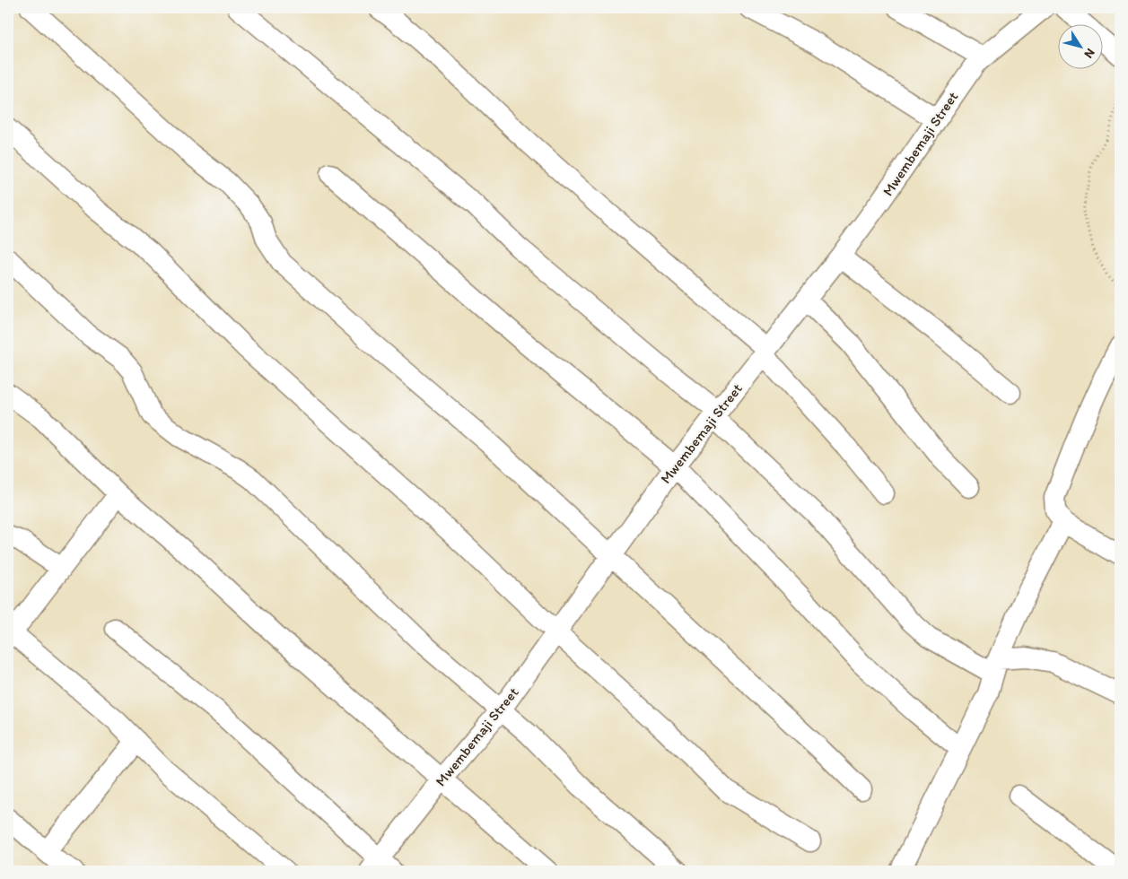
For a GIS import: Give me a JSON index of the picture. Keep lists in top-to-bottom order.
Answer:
{
  "streets": {
    "street": ["Mwembemaji Street"]
  },
  "north": "bottom right"
}
